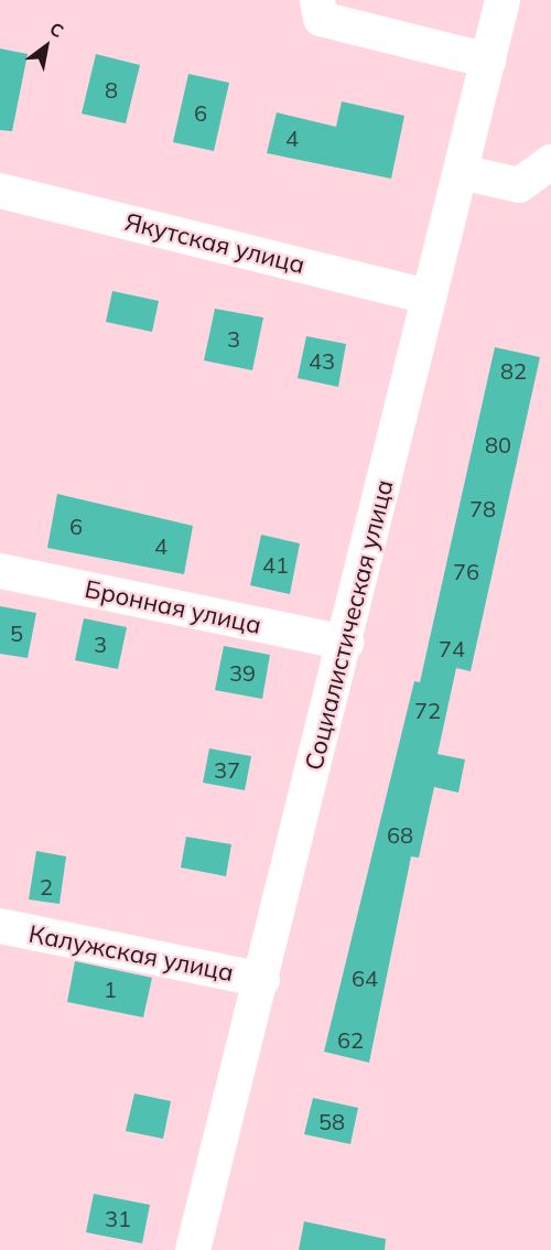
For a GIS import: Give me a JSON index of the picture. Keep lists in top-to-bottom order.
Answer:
{
  "streets": {
    "street": [
      "Якутская улица",
      "Бронная улица",
      "Социалистическая улица",
      "Калужская улица"
    ]
  },
  "crossings": [
    ["Якутская улица", "Социалистическая улица"],
    ["Бронная улица", "Социалистическая улица"],
    ["Социалистическая улица", "Калужская улица"]
  ],
  "house_numbers": [
    "8",
    "6",
    "4",
    "3",
    "43",
    "82",
    "80",
    "78",
    "6",
    "4",
    "41",
    "76",
    "5",
    "3",
    "74",
    "39",
    "72",
    "37",
    "68",
    "2",
    "64",
    "1",
    "62",
    "58",
    "31"
  ],
  "north": "top right"
}
